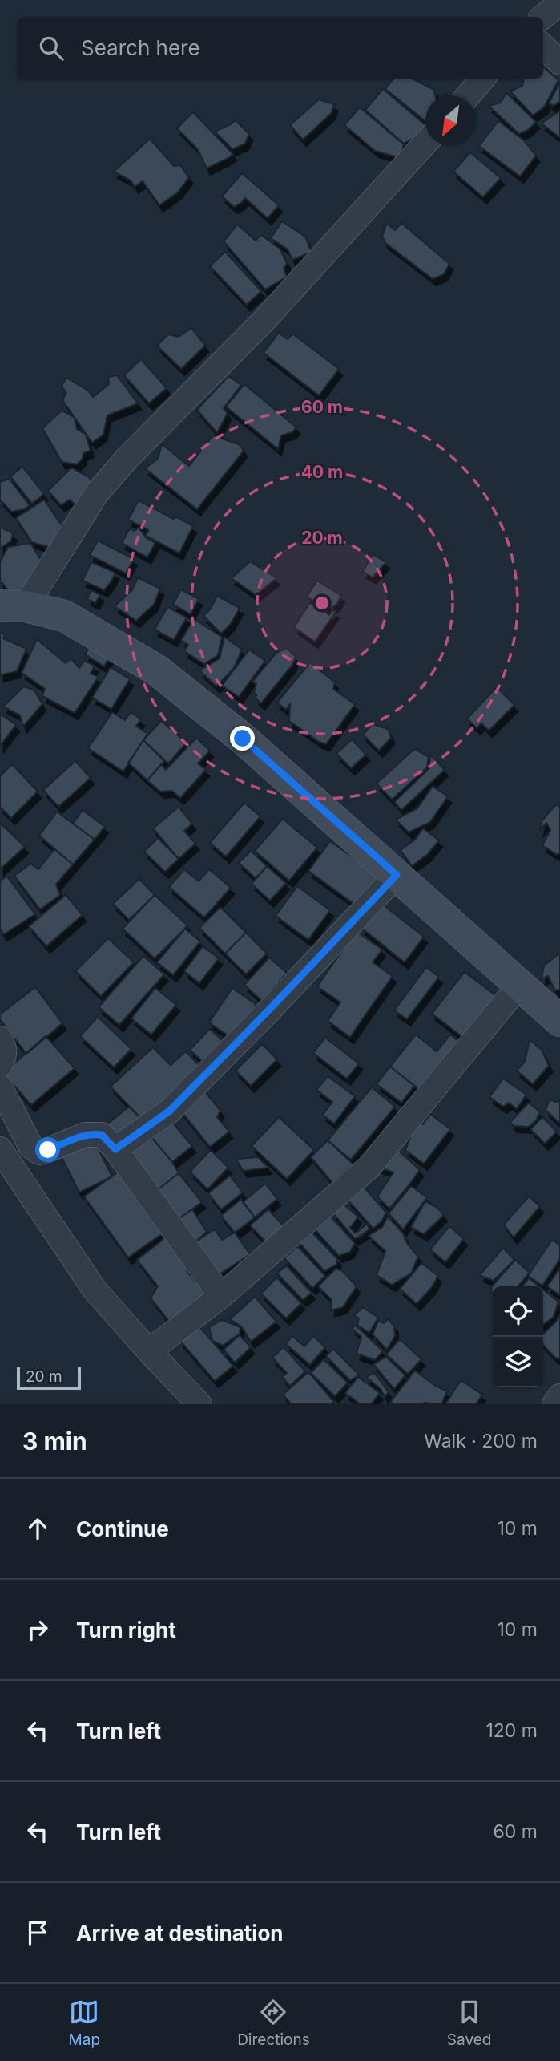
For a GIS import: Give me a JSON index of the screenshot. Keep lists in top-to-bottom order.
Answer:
{
  "scale_bar": "20 m",
  "north": "bottom left",
  "page": {
    "search": "Search here",
    "scale": "20 m",
    "heading": ["3 min", "Walk · 200 m"],
    "list": [
      ["Continue", "10 m"],
      ["Turn right", "10 m"],
      ["Turn left", "120 m"],
      ["Turn left", "60 m"],
      "Arrive at destination"
    ],
    "nav": ["Map", "Directions", "Saved"]
  },
  "rings": ["60 m", "40 m", "20 m"]
}
